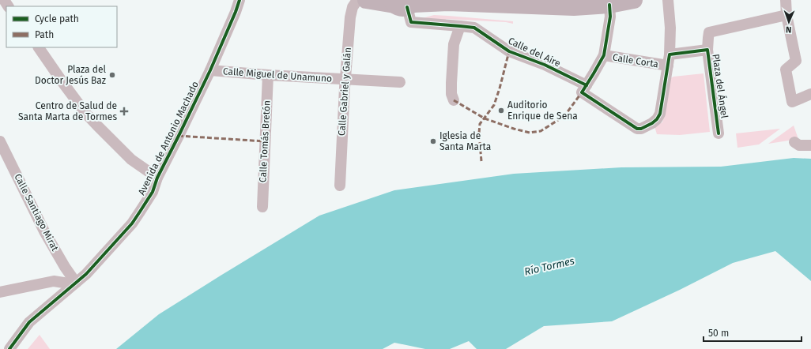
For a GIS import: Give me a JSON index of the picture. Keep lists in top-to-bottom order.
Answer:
{
  "streets": {
    "street": [
      "Calle del Aire",
      "Calle Corta",
      "Calle Miguel de Unamuno",
      "Plaza del Ángel",
      "Calle Gabriel y Galán",
      "Avenida de Antonio Machado",
      "Calle Tomás Bretón",
      "Calle Santiago Mirat"
    ]
  },
  "crossings": [
    ["Calle del Aire", "Calle Corta"],
    ["Calle Miguel de Unamuno", "Calle Gabriel y Galán"],
    ["Calle Miguel de Unamuno", "Avenida de Antonio Machado"],
    ["Calle Miguel de Unamuno", "Calle Tomás Bretón"],
    ["Avenida de Antonio Machado", "Calle Santiago Mirat"]
  ],
  "water": ["Río Tormes"],
  "places": {
    "other": ["Plaza del Doctor Jesús Baz", "Auditorio Enrique de Sena", "Iglesia de Santa Marta"],
    "health": ["Centro de Salud de Santa Marta de Tormes"]
  },
  "legend": ["Cycle path", "Path"],
  "scale_bar": "50 m",
  "north": "bottom"
}
